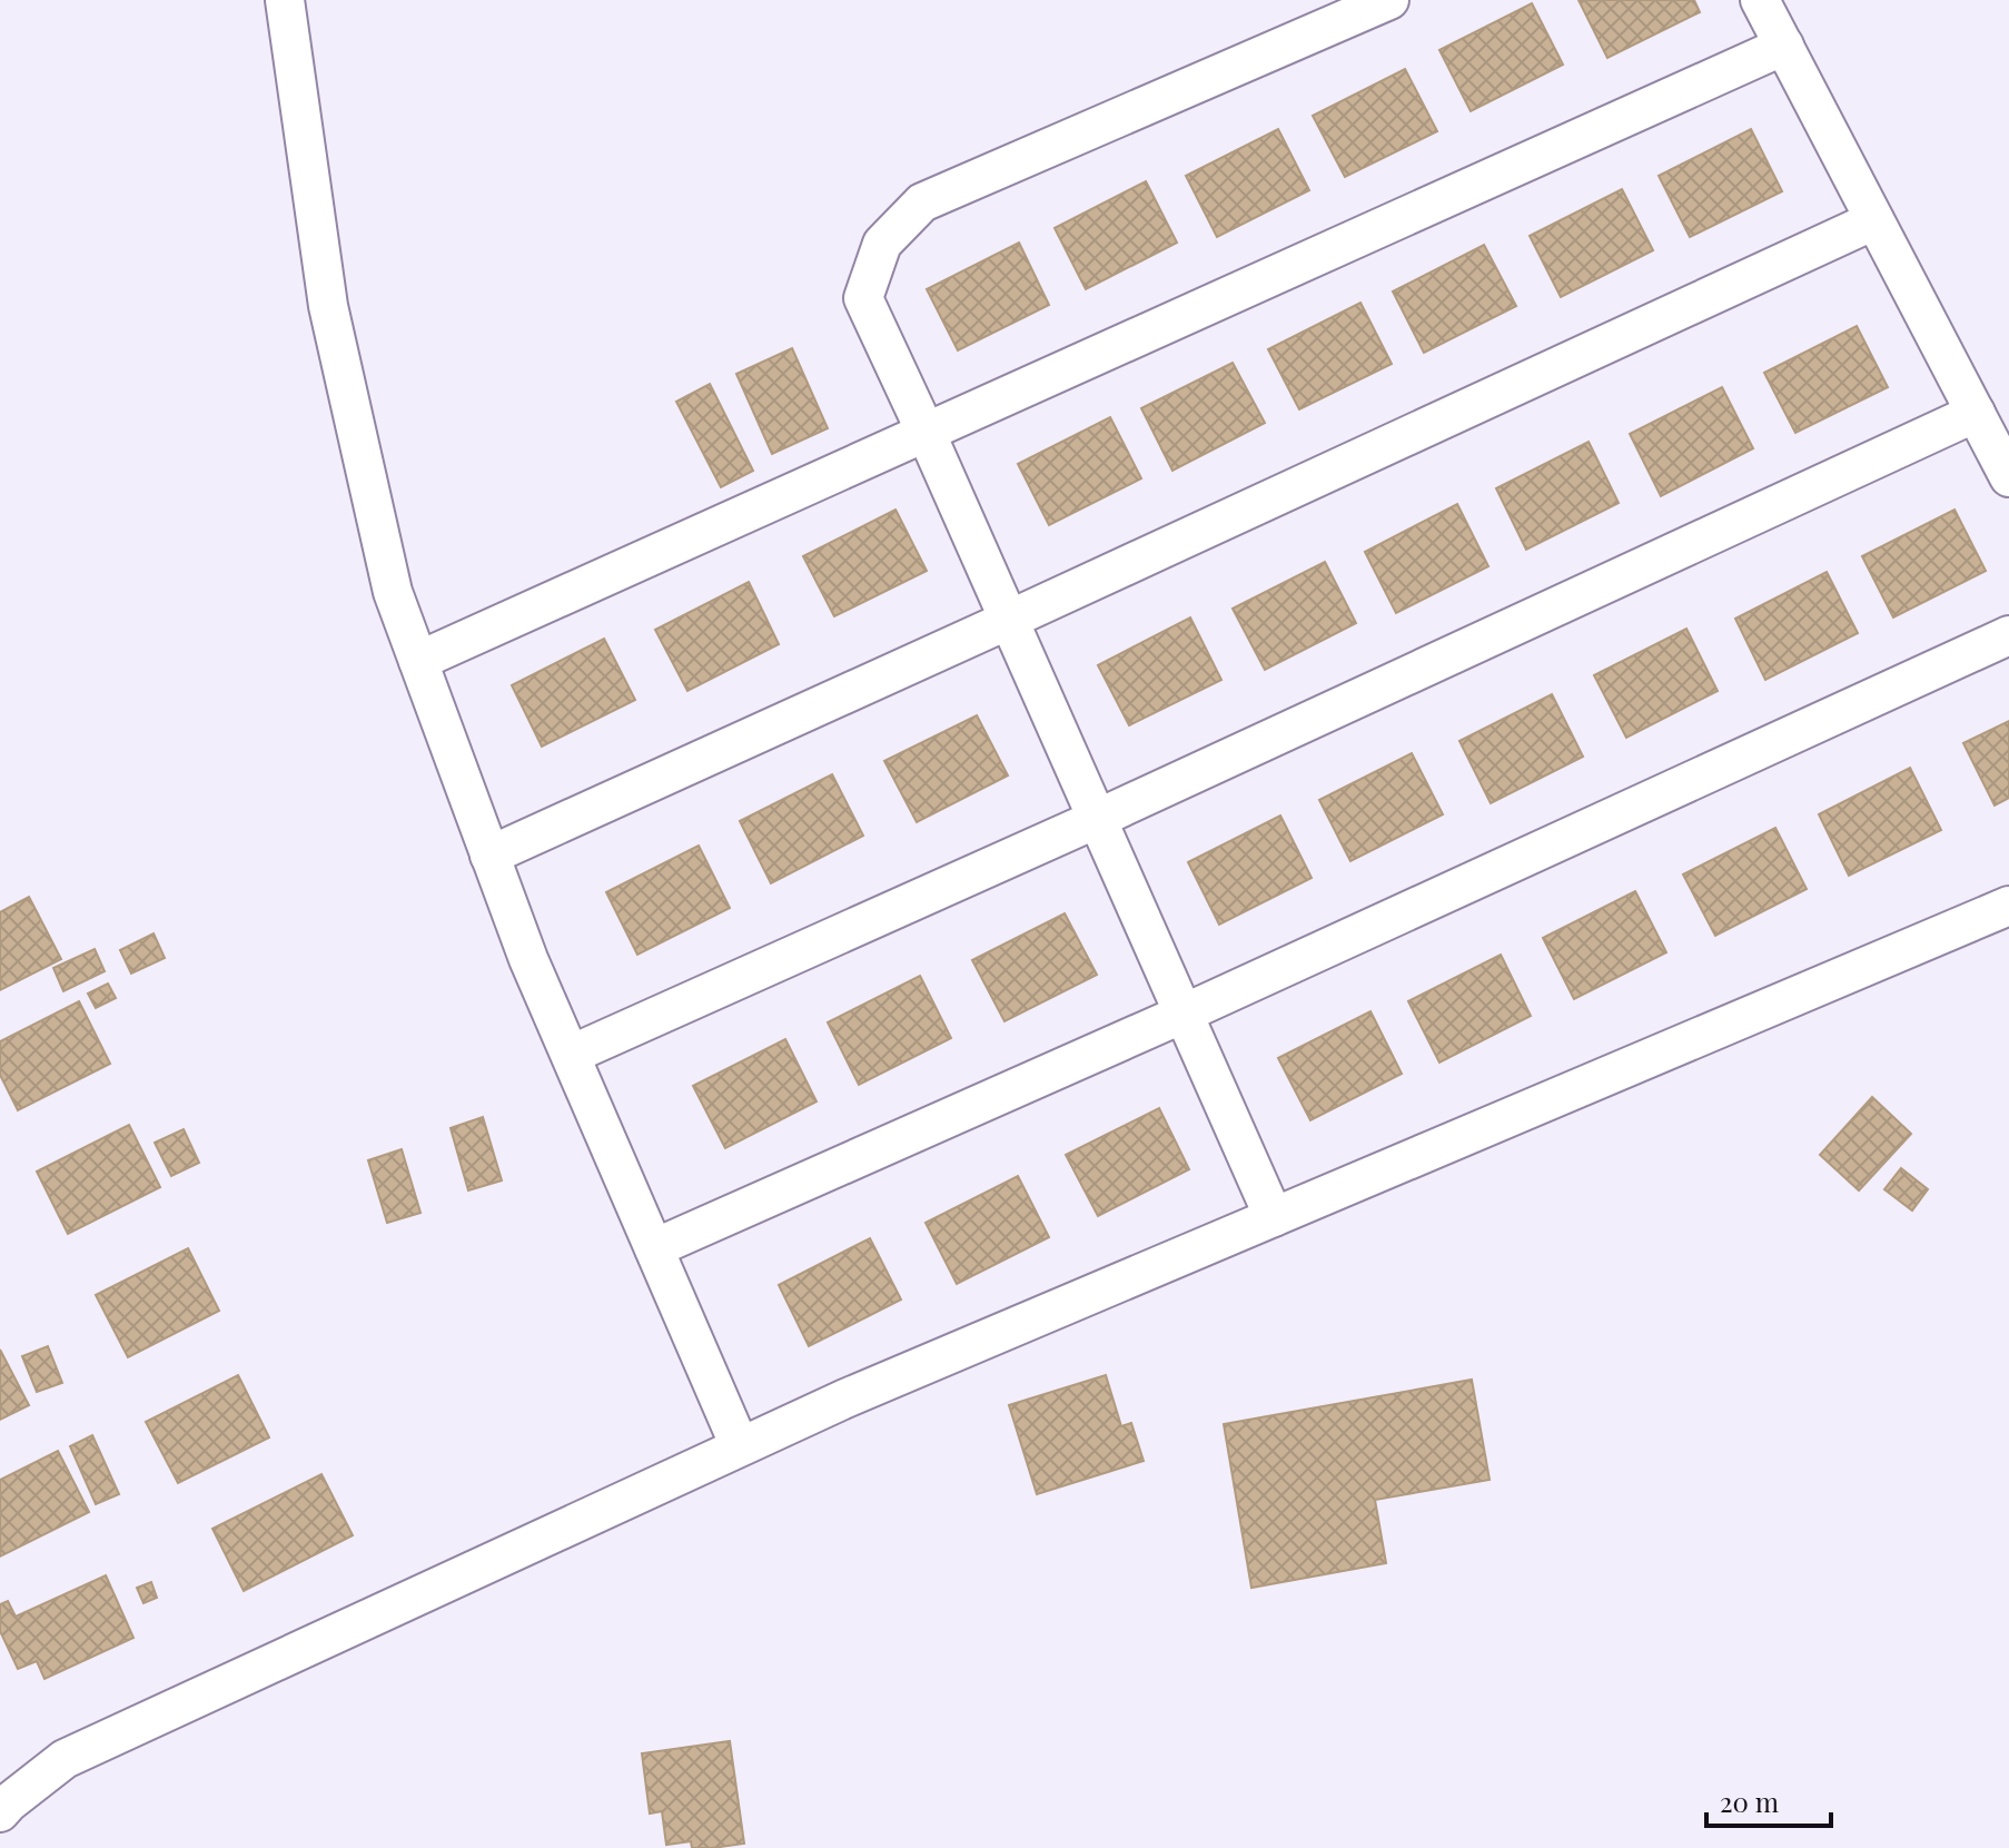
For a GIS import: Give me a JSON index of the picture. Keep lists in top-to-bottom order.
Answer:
{
  "scale_bar": "20 m"
}
